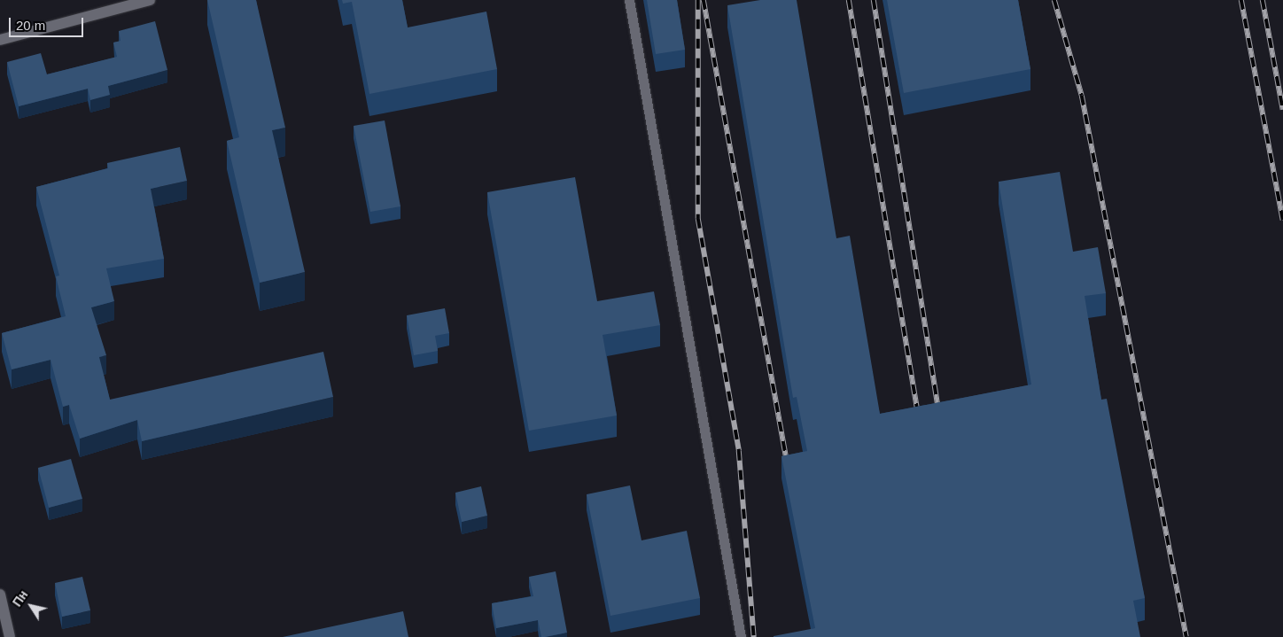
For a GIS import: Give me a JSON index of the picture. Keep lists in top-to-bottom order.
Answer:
{
  "scale_bar": "20 m",
  "north": "top left"
}
